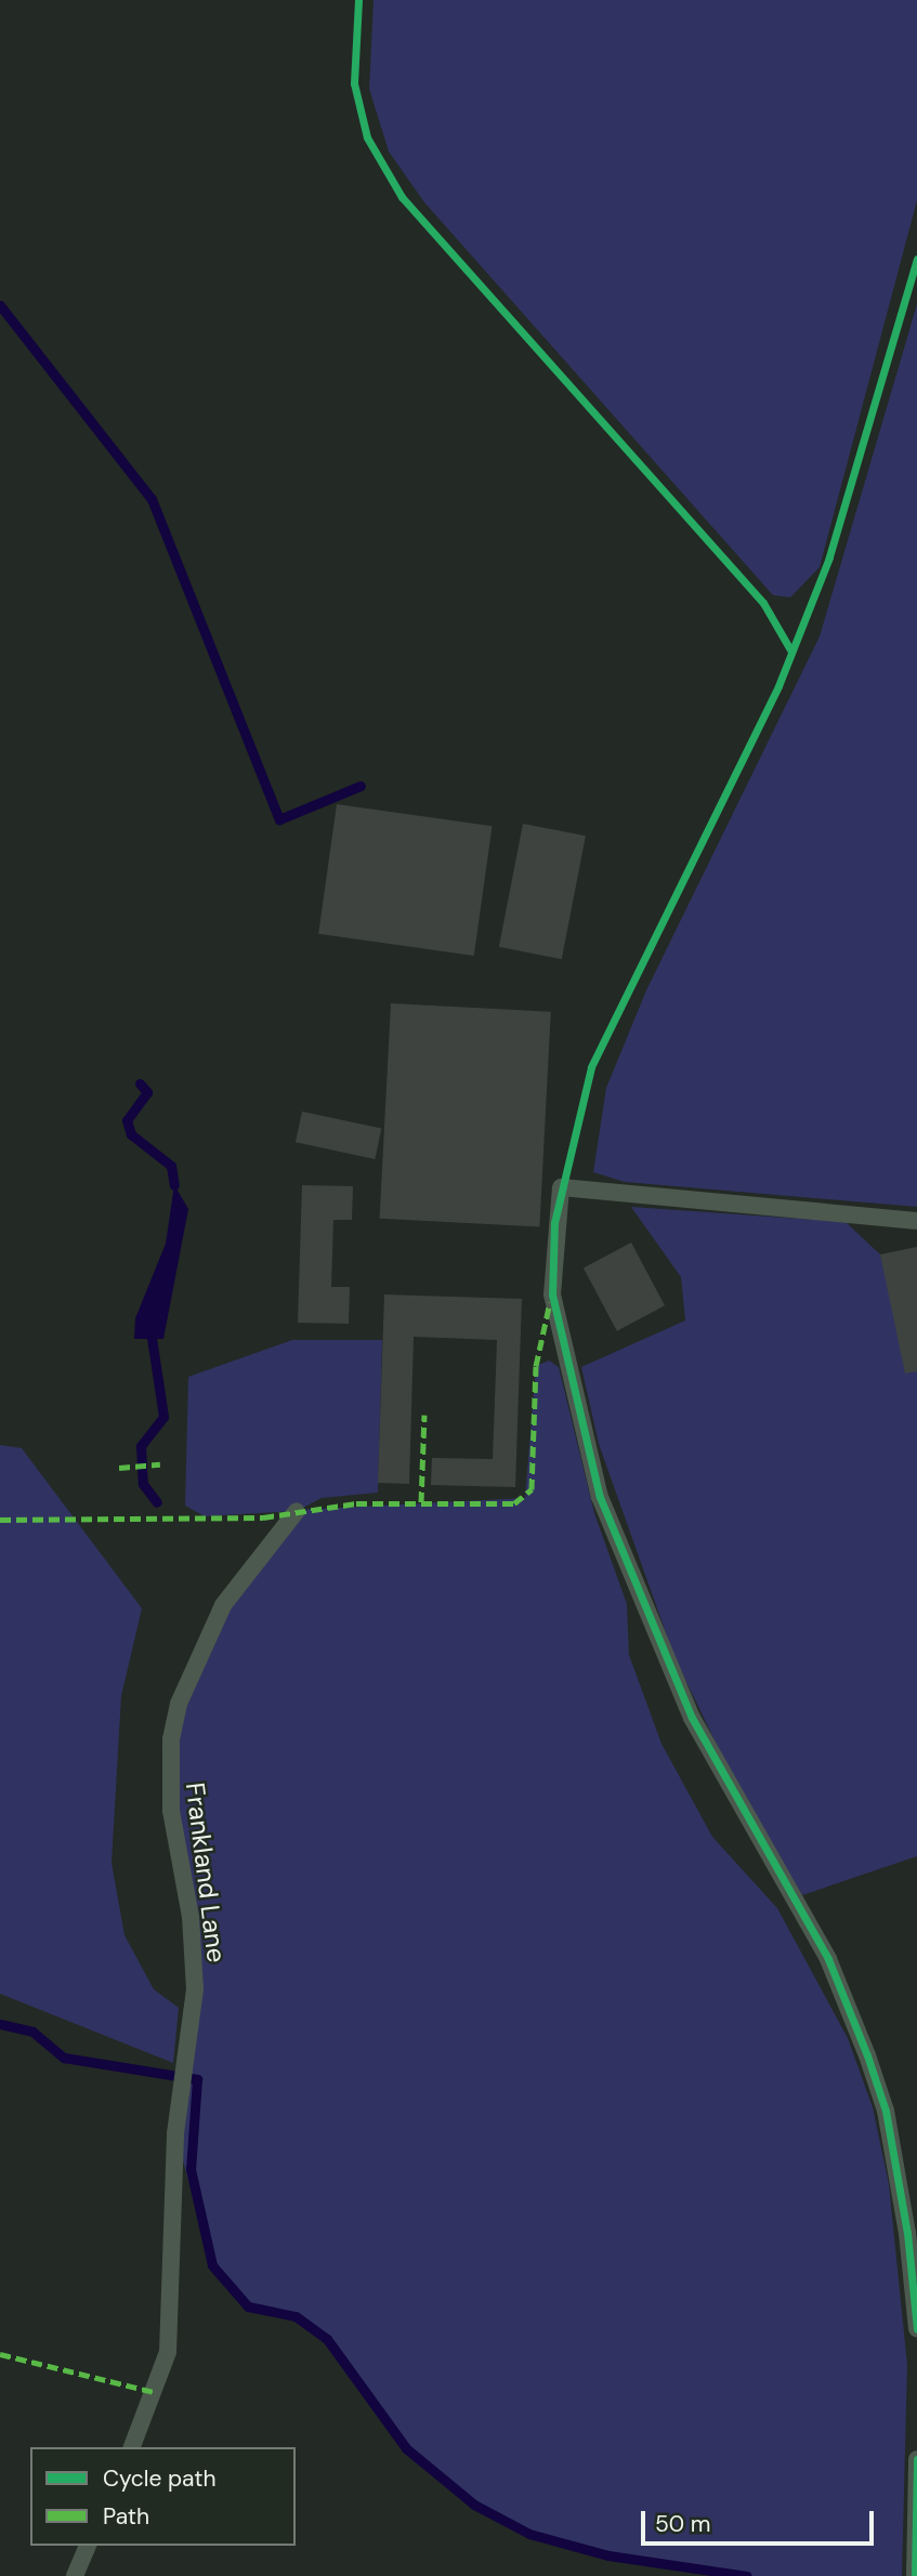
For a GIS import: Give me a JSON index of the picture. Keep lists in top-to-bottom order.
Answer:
{
  "streets": {
    "lane": ["Frankland Lane"]
  },
  "legend": ["Cycle path", "Path"],
  "scale_bar": "50 m"
}
